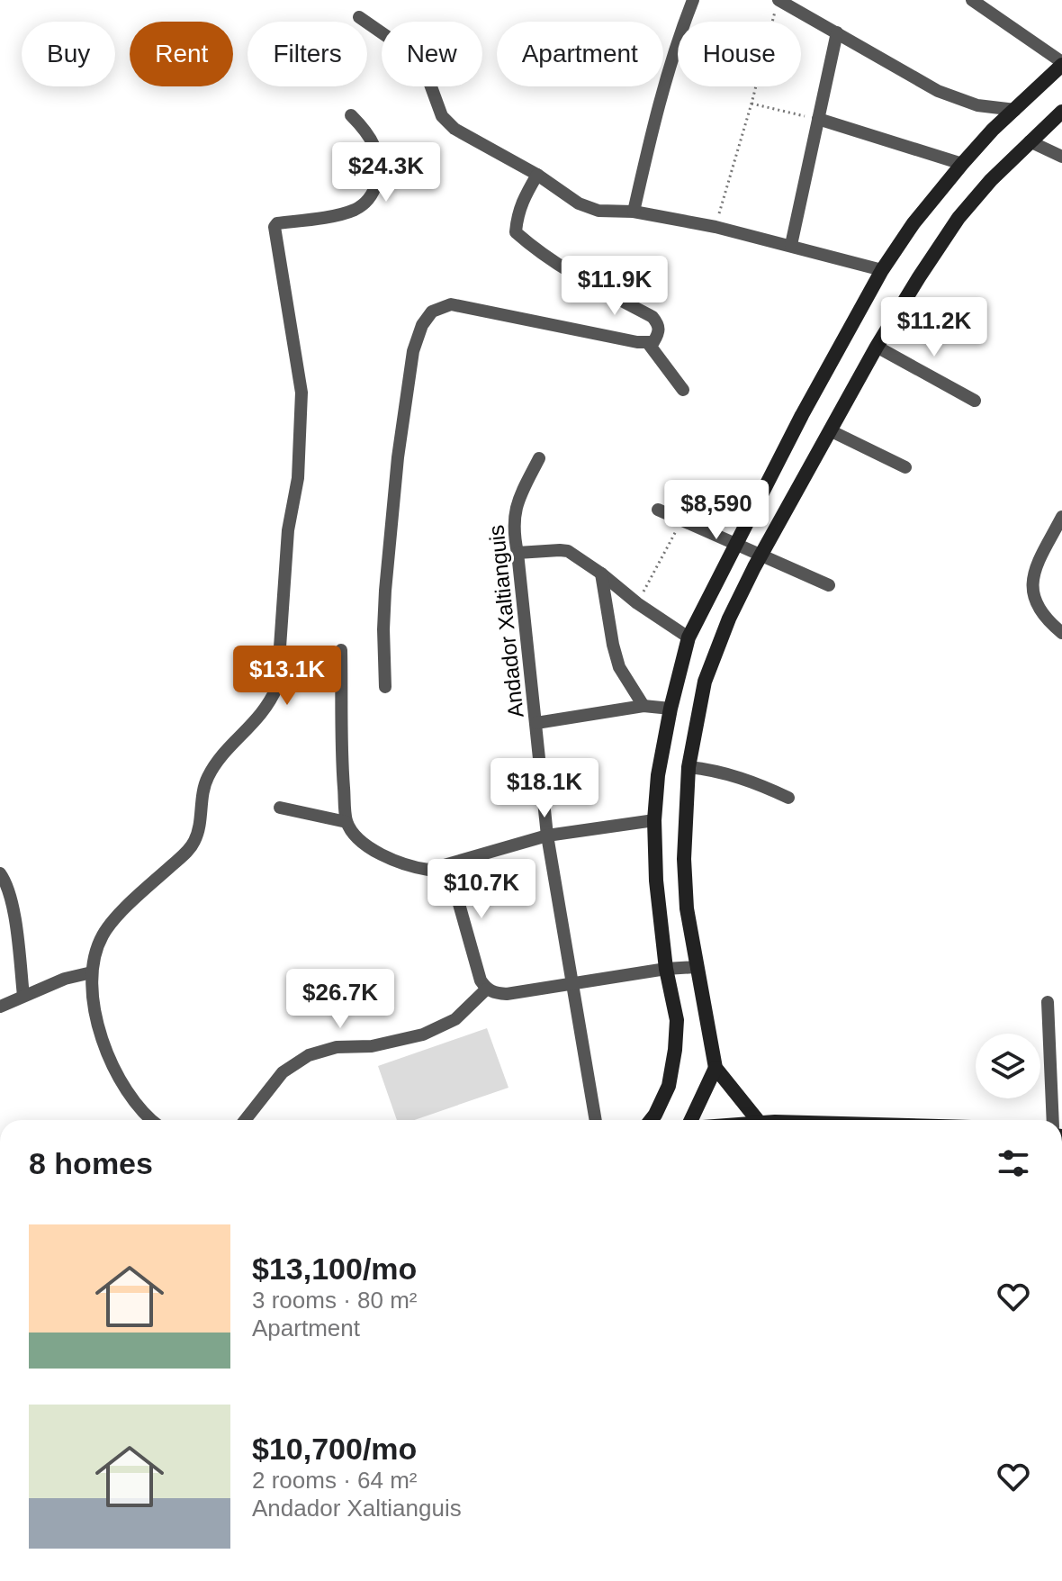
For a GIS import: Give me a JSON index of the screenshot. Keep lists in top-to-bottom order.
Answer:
{
  "streets": {
    "street": ["Andador Xaltianguis"]
  },
  "page": {
    "chip": [
      "Buy",
      "Rent",
      "Filters",
      "New",
      "Apartment",
      "House"
    ],
    "price": [
      "$24.3K",
      "$11.9K",
      "$11.2K",
      "$8,590",
      "$13.1K",
      "$18.1K",
      "$10.7K",
      "$26.7K"
    ],
    "heading": "8 homes",
    "list": [
      {
        "name": "$13,100/mo",
        "note": "3 rooms · 80 m² · Apartment"
      },
      {
        "name": "$10,700/mo",
        "note": "2 rooms · 64 m² · Andador Xaltianguis"
      }
    ]
  }
}
